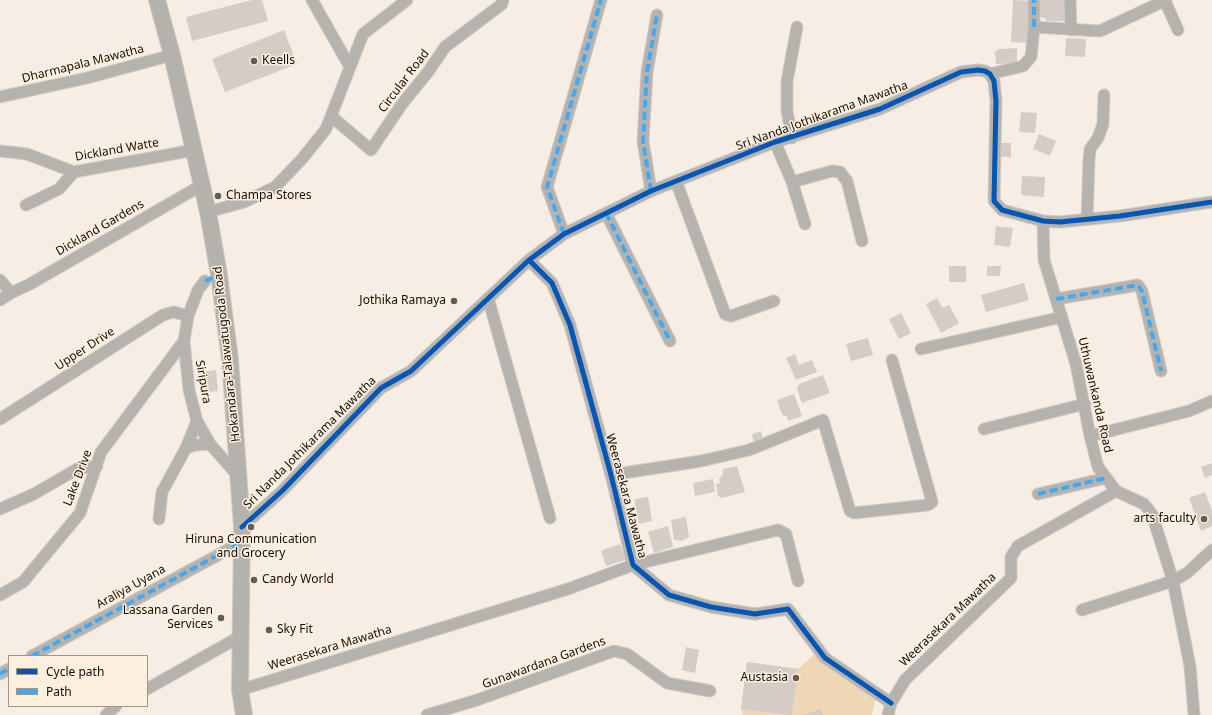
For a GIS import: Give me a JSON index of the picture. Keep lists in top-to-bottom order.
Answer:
{
  "streets": {
    "main road": ["Hokandara-Talawatugoda Road"],
    "street": [
      "Dharmapala Mawatha",
      "Circular Road",
      "Sri Nanda Jothikarama Mawatha",
      "Dickland Watte",
      "Dickland Gardens",
      "Upper Drive",
      "Siripura",
      "Uthuwankanda Road",
      "Lake Drive",
      "Weerasekara Mawatha",
      "Araliya Uyana",
      "Gunawardana Gardens"
    ]
  },
  "crossings": [
    ["Dharmapala Mawatha", "Hokandara-Talawatugoda Road"],
    ["Sri Nanda Jothikarama Mawatha", "Hokandara-Talawatugoda Road"],
    ["Sri Nanda Jothikarama Mawatha", "Weerasekara Mawatha"],
    ["Sri Nanda Jothikarama Mawatha", "Araliya Uyana"],
    ["Dickland Watte", "Hokandara-Talawatugoda Road"],
    ["Dickland Gardens", "Hokandara-Talawatugoda Road"],
    ["Upper Drive", "Siripura"],
    ["Hokandara-Talawatugoda Road", "Siripura"],
    ["Hokandara-Talawatugoda Road", "Weerasekara Mawatha"],
    ["Hokandara-Talawatugoda Road", "Araliya Uyana"],
    ["Siripura", "Lake Drive"],
    ["Uthuwankanda Road", "Weerasekara Mawatha"]
  ],
  "places": [
    "Keells",
    "Champa Stores",
    "Jothika Ramaya",
    "arts faculty",
    "Hiruna Communication and Grocery",
    "Candy World",
    "Lassana Garden Services",
    "Sky Fit",
    "Austasia"
  ],
  "legend": ["Cycle path", "Path"]
}
